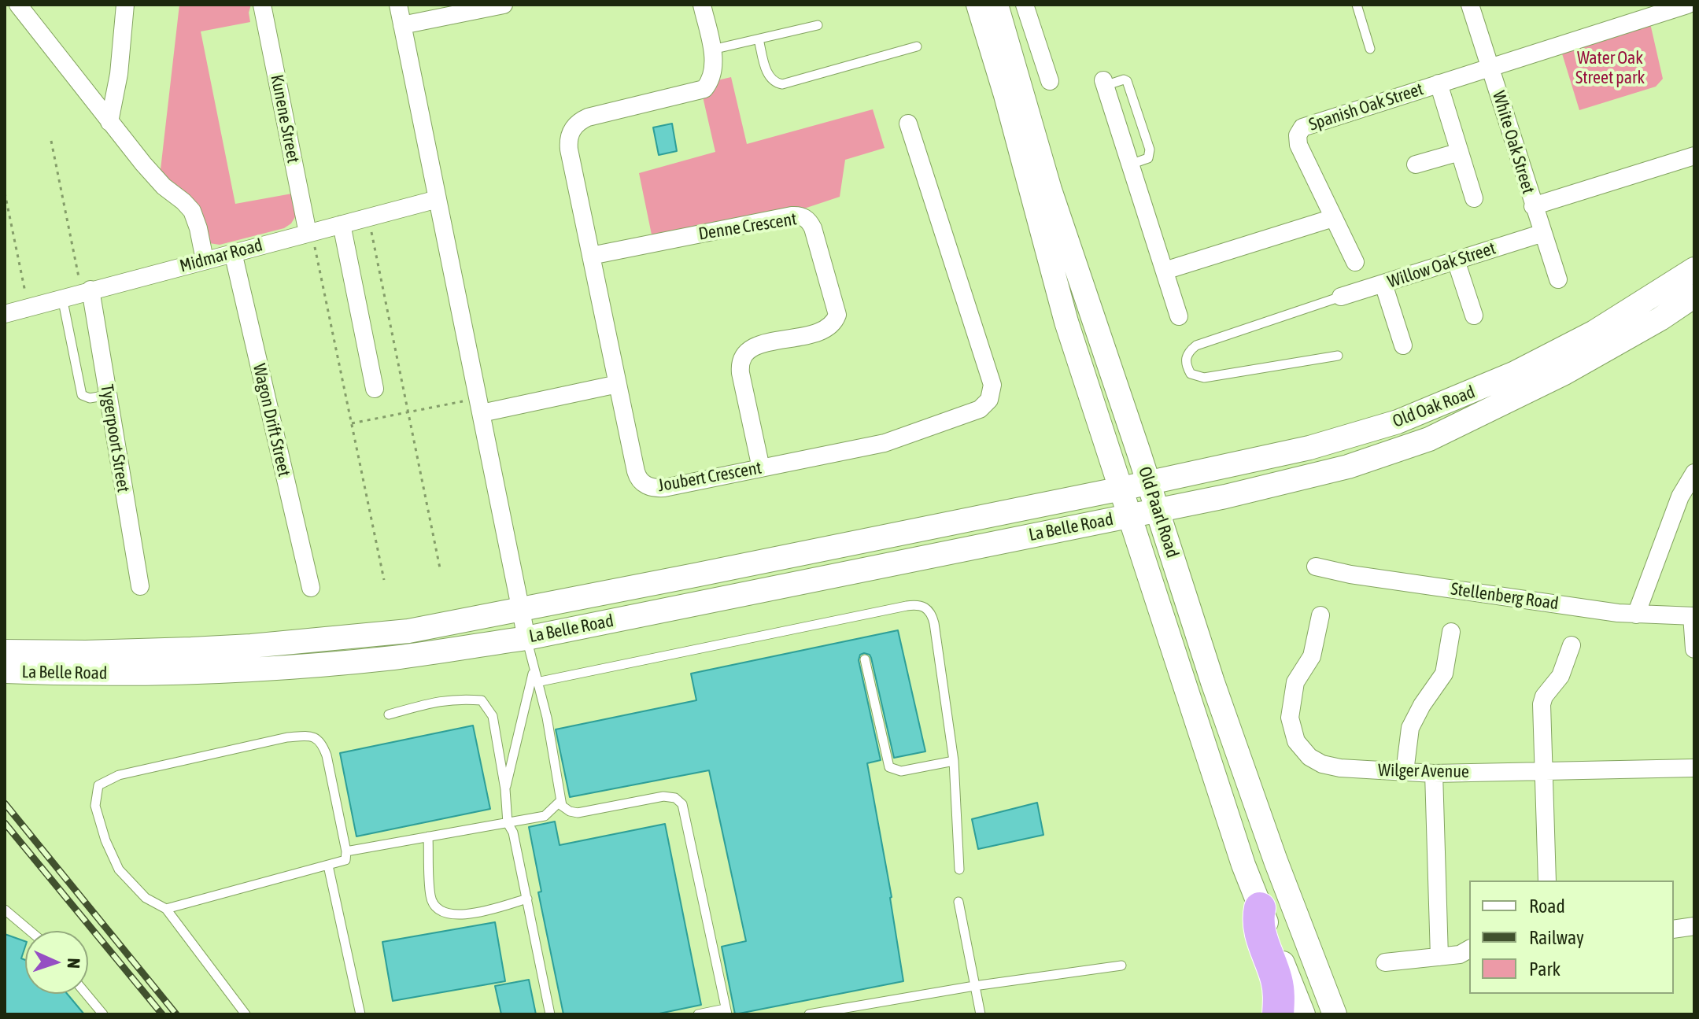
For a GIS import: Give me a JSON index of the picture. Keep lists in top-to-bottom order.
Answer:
{
  "streets": {
    "main road": ["Old Oak Road", "Old Paarl Road", "La Belle Road"],
    "street": [
      "Spanish Oak Street",
      "Kunene Street",
      "White Oak Street",
      "Denne Crescent",
      "Midmar Road",
      "Willow Oak Street",
      "Wagon Drift Street",
      "Tygerpoort Street",
      "Joubert Crescent",
      "Stellenberg Road",
      "Wilger Avenue"
    ]
  },
  "crossings": [
    ["Spanish Oak Street", "White Oak Street"],
    ["Kunene Street", "Midmar Road"],
    ["White Oak Street", "Willow Oak Street"],
    ["Denne Crescent", "Joubert Crescent"],
    ["Midmar Road", "Wagon Drift Street"],
    ["Midmar Road", "Tygerpoort Street"],
    ["Old Oak Road", "Old Paarl Road"],
    ["Old Oak Road", "La Belle Road"],
    ["Old Paarl Road", "La Belle Road"]
  ],
  "parks": ["Water Oak Street park"],
  "legend": ["Road", "Railway", "Park"],
  "north": "right"
}
